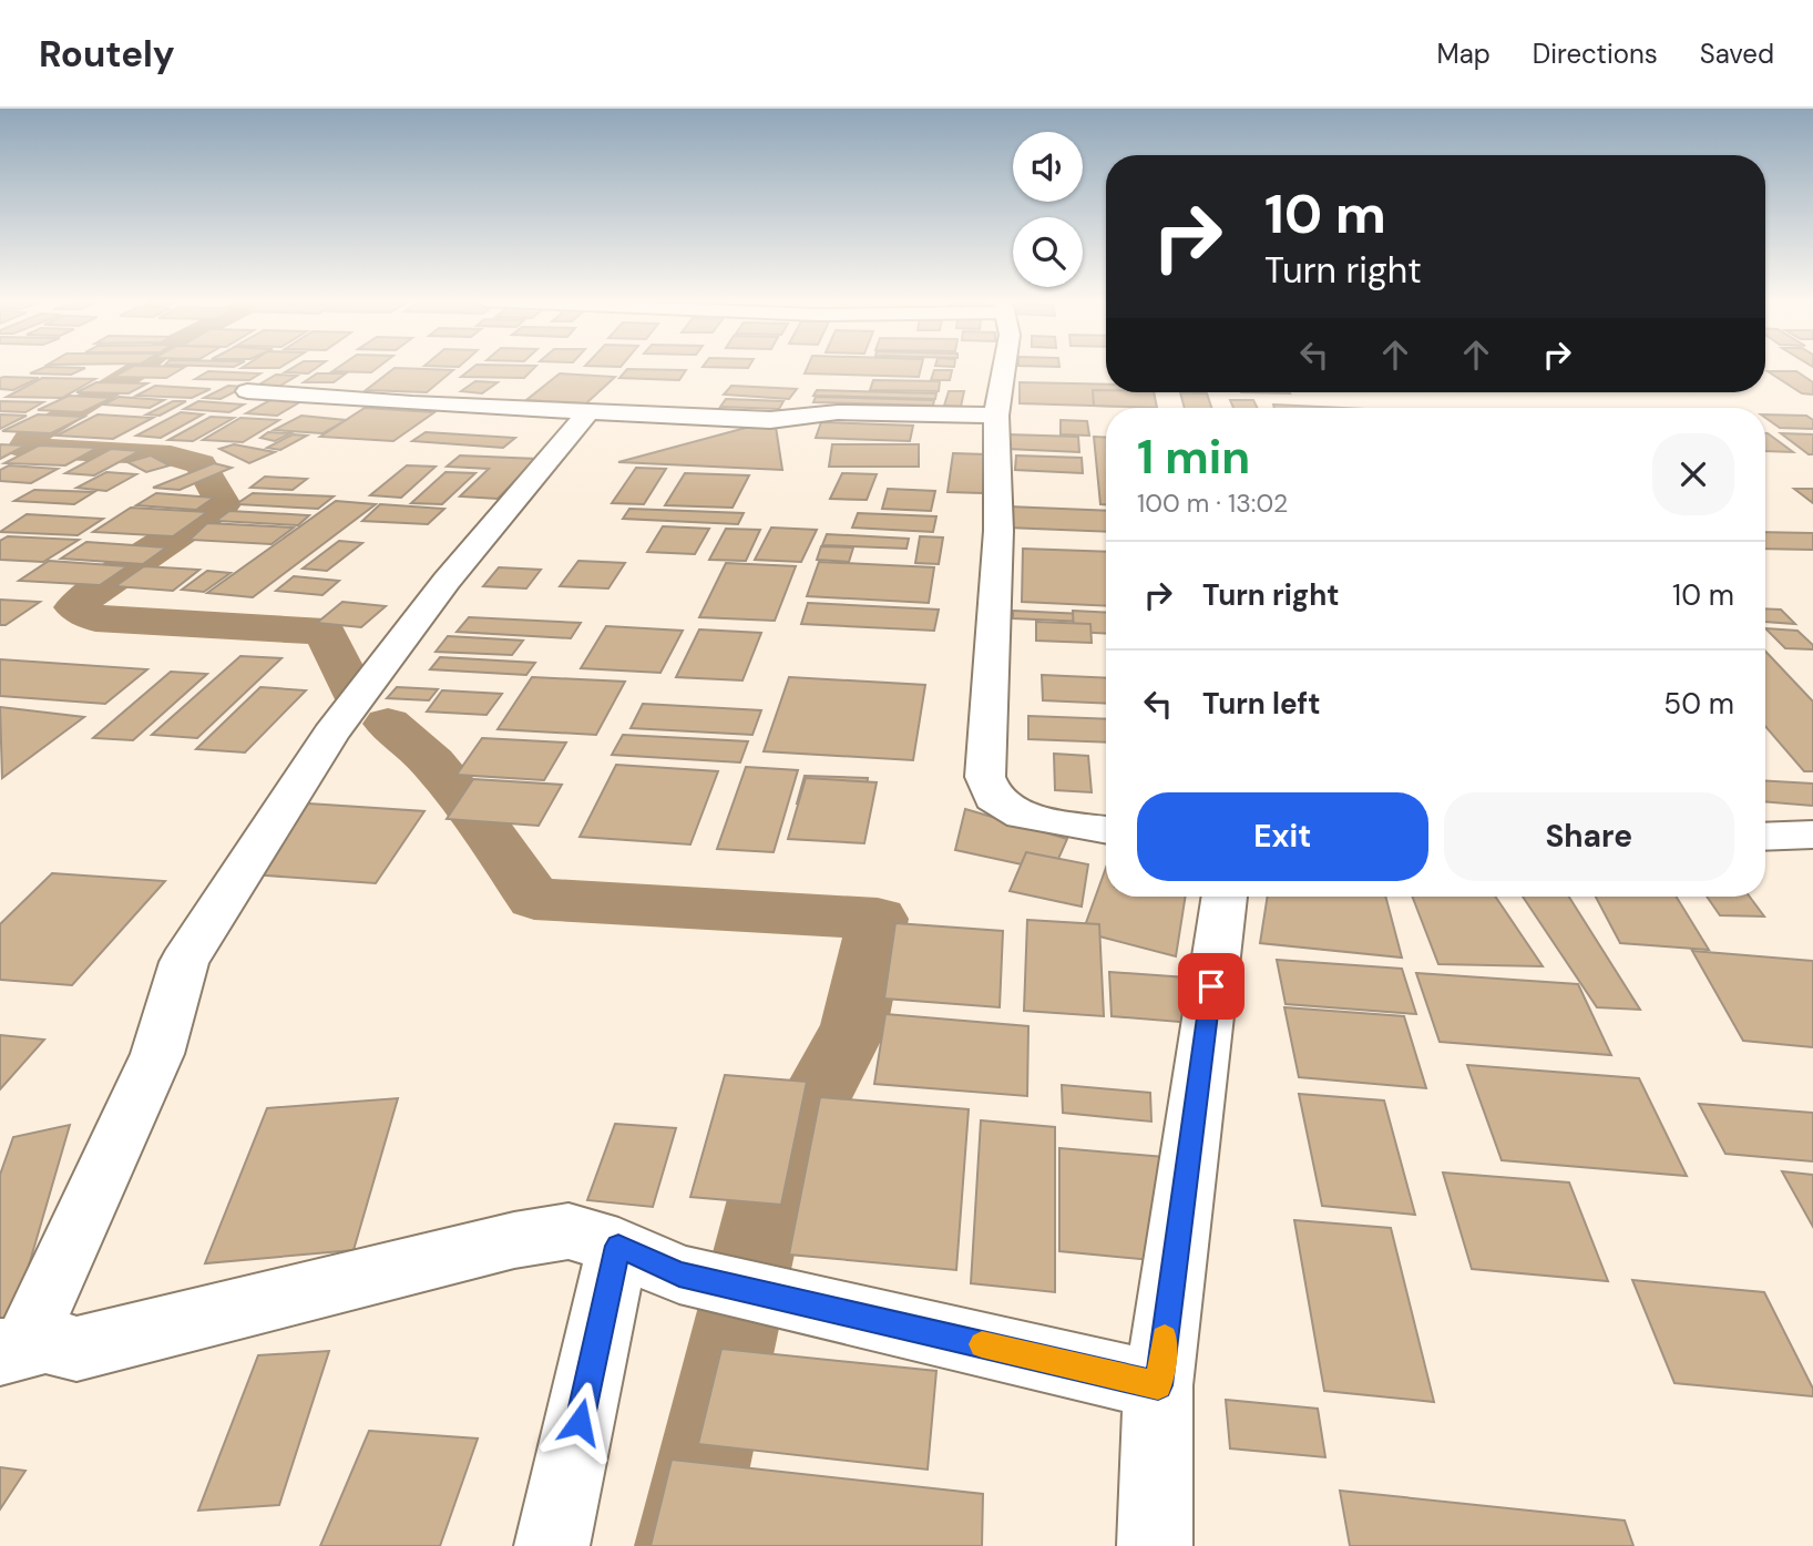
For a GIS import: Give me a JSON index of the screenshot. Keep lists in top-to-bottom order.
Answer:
{
  "page": {
    "header": "Routely",
    "nav": ["Map", "Directions", "Saved"],
    "turn": ["10 m", "Turn right"],
    "heading": ["1 min", "100 m · 13:02"],
    "list": [
      {
        "name": "Turn right",
        "value": "10 m"
      },
      {
        "name": "Turn left",
        "value": "50 m"
      }
    ],
    "buttons": ["Exit", "Share"]
  }
}
